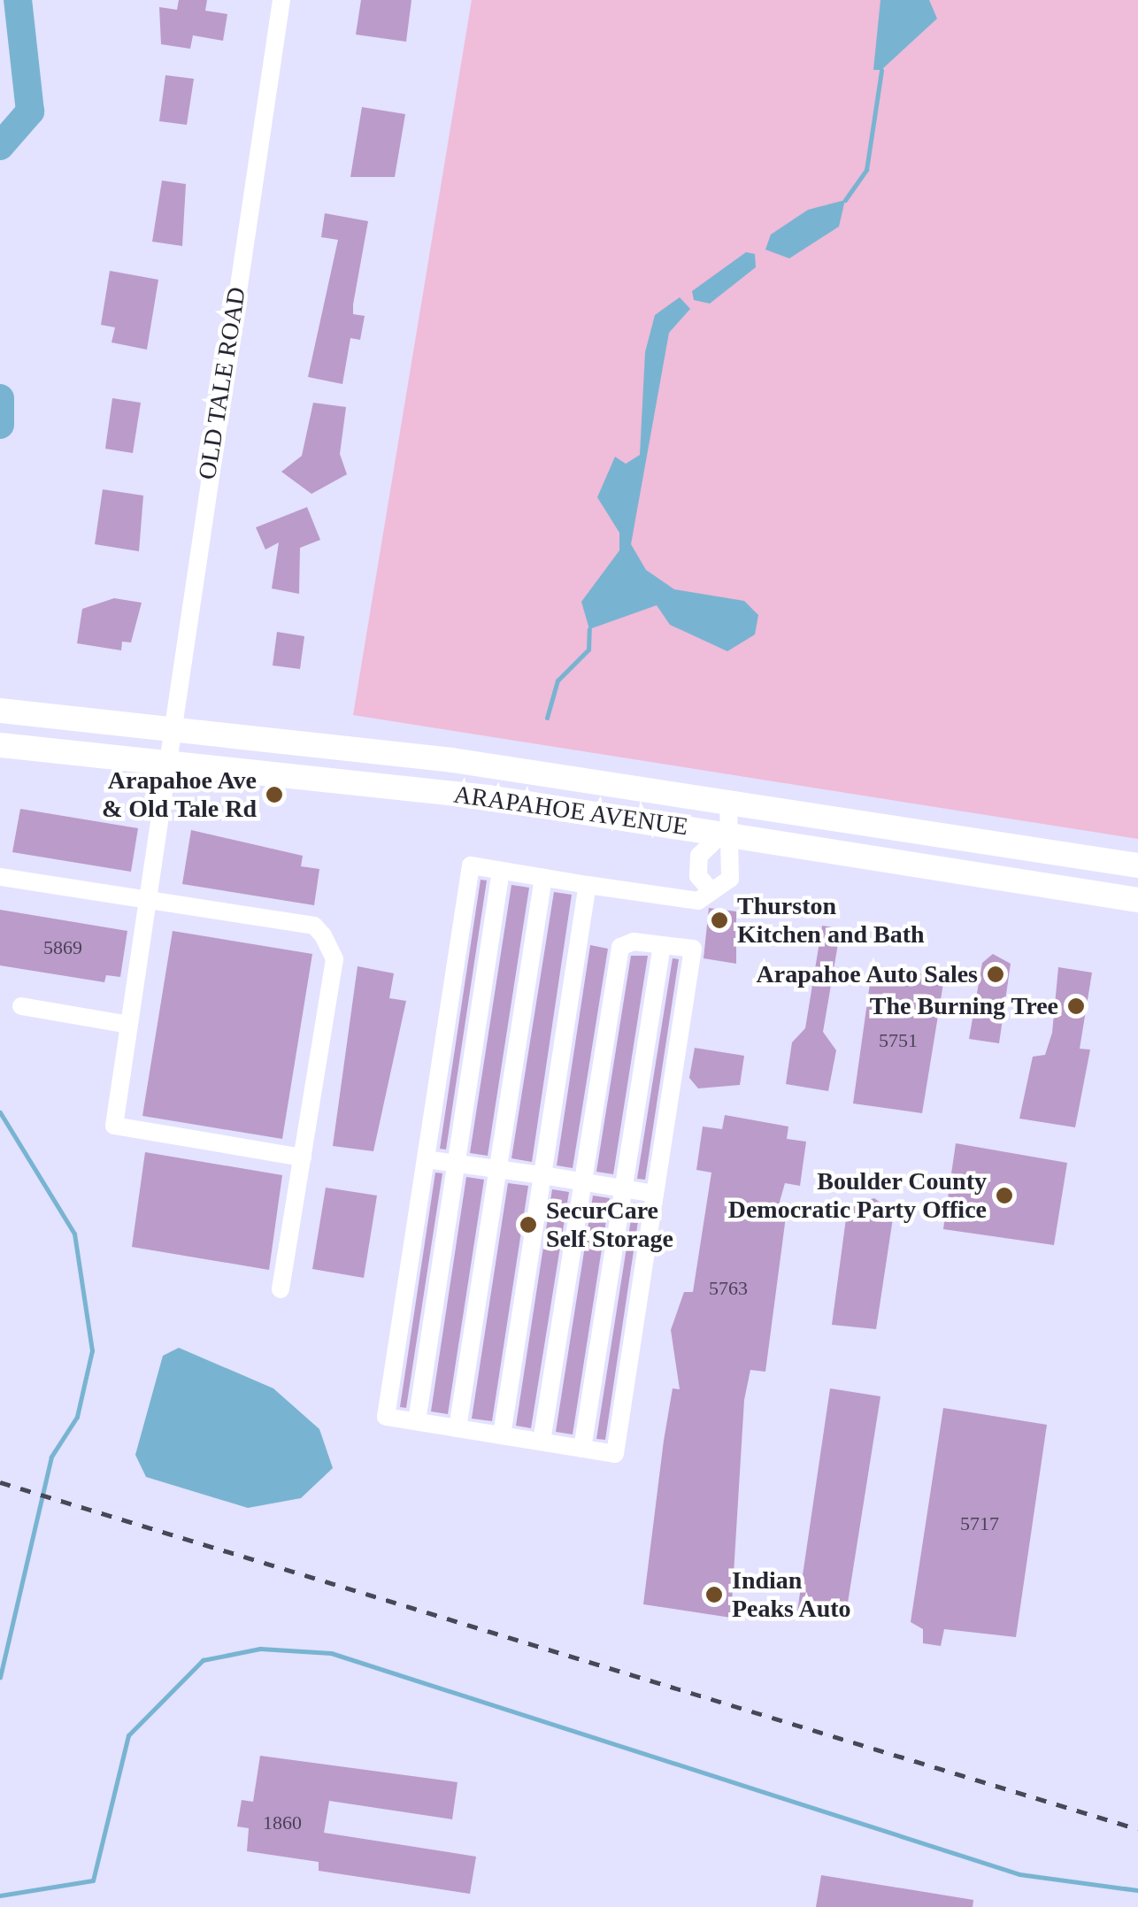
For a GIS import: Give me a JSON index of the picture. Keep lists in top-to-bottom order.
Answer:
{
  "streets": {
    "main road": ["ARAPAHOE AVENUE"],
    "street": ["OLD TALE ROAD"]
  },
  "crossings": [
    ["OLD TALE ROAD", "ARAPAHOE AVENUE"]
  ],
  "places": [
    "Arapahoe Ave & Old Tale Rd",
    "Thurston Kitchen and Bath",
    "Arapahoe Auto Sales",
    "The Burning Tree",
    "Boulder County Democratic Party Office",
    "SecurCare Self Storage",
    "Indian Peaks Auto"
  ],
  "house_numbers": [
    "5869",
    "5751",
    "5763",
    "5717",
    "1860"
  ]
}
